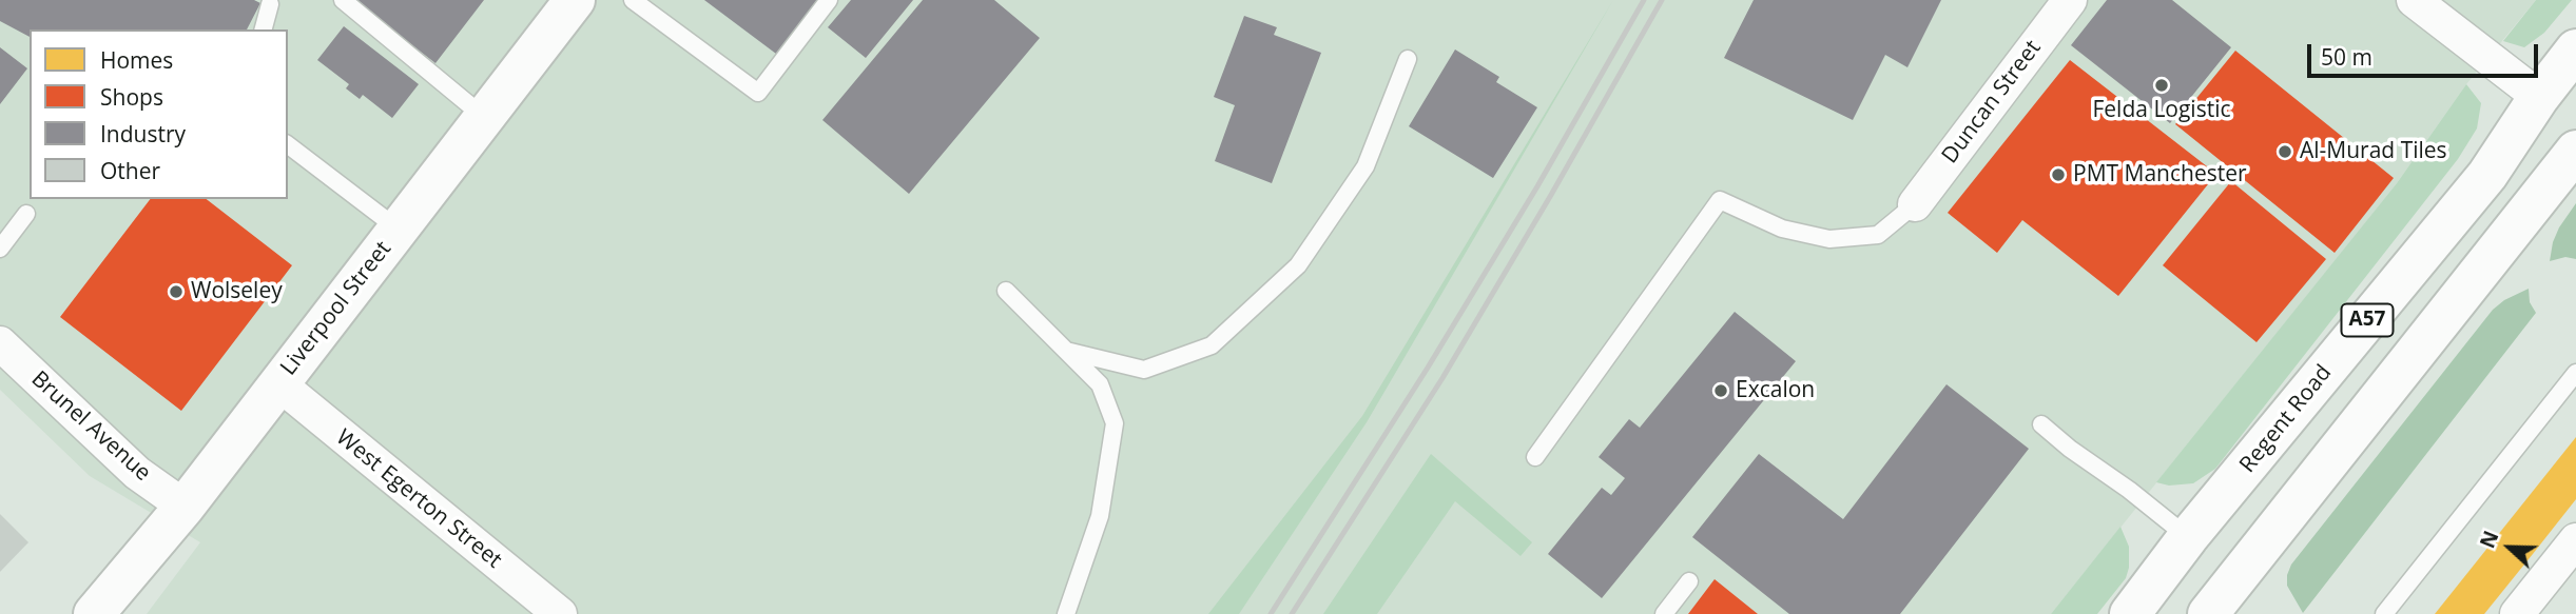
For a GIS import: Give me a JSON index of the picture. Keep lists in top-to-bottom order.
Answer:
{
  "streets": {
    "main road": ["Liverpool Street", "A57", "Regent Road"],
    "street": ["Duncan Street", "Brunel Avenue", "West Egerton Street"]
  },
  "crossings": [
    ["Liverpool Street", "Brunel Avenue"],
    ["Liverpool Street", "West Egerton Street"]
  ],
  "places": [
    "Felda Logistic",
    "Al-Murad Tiles",
    "PMT Manchester",
    "Wolseley",
    "Excalon"
  ],
  "legend": [
    "Homes",
    "Shops",
    "Industry",
    "Other"
  ],
  "scale_bar": "50 m",
  "north": "left"
}
